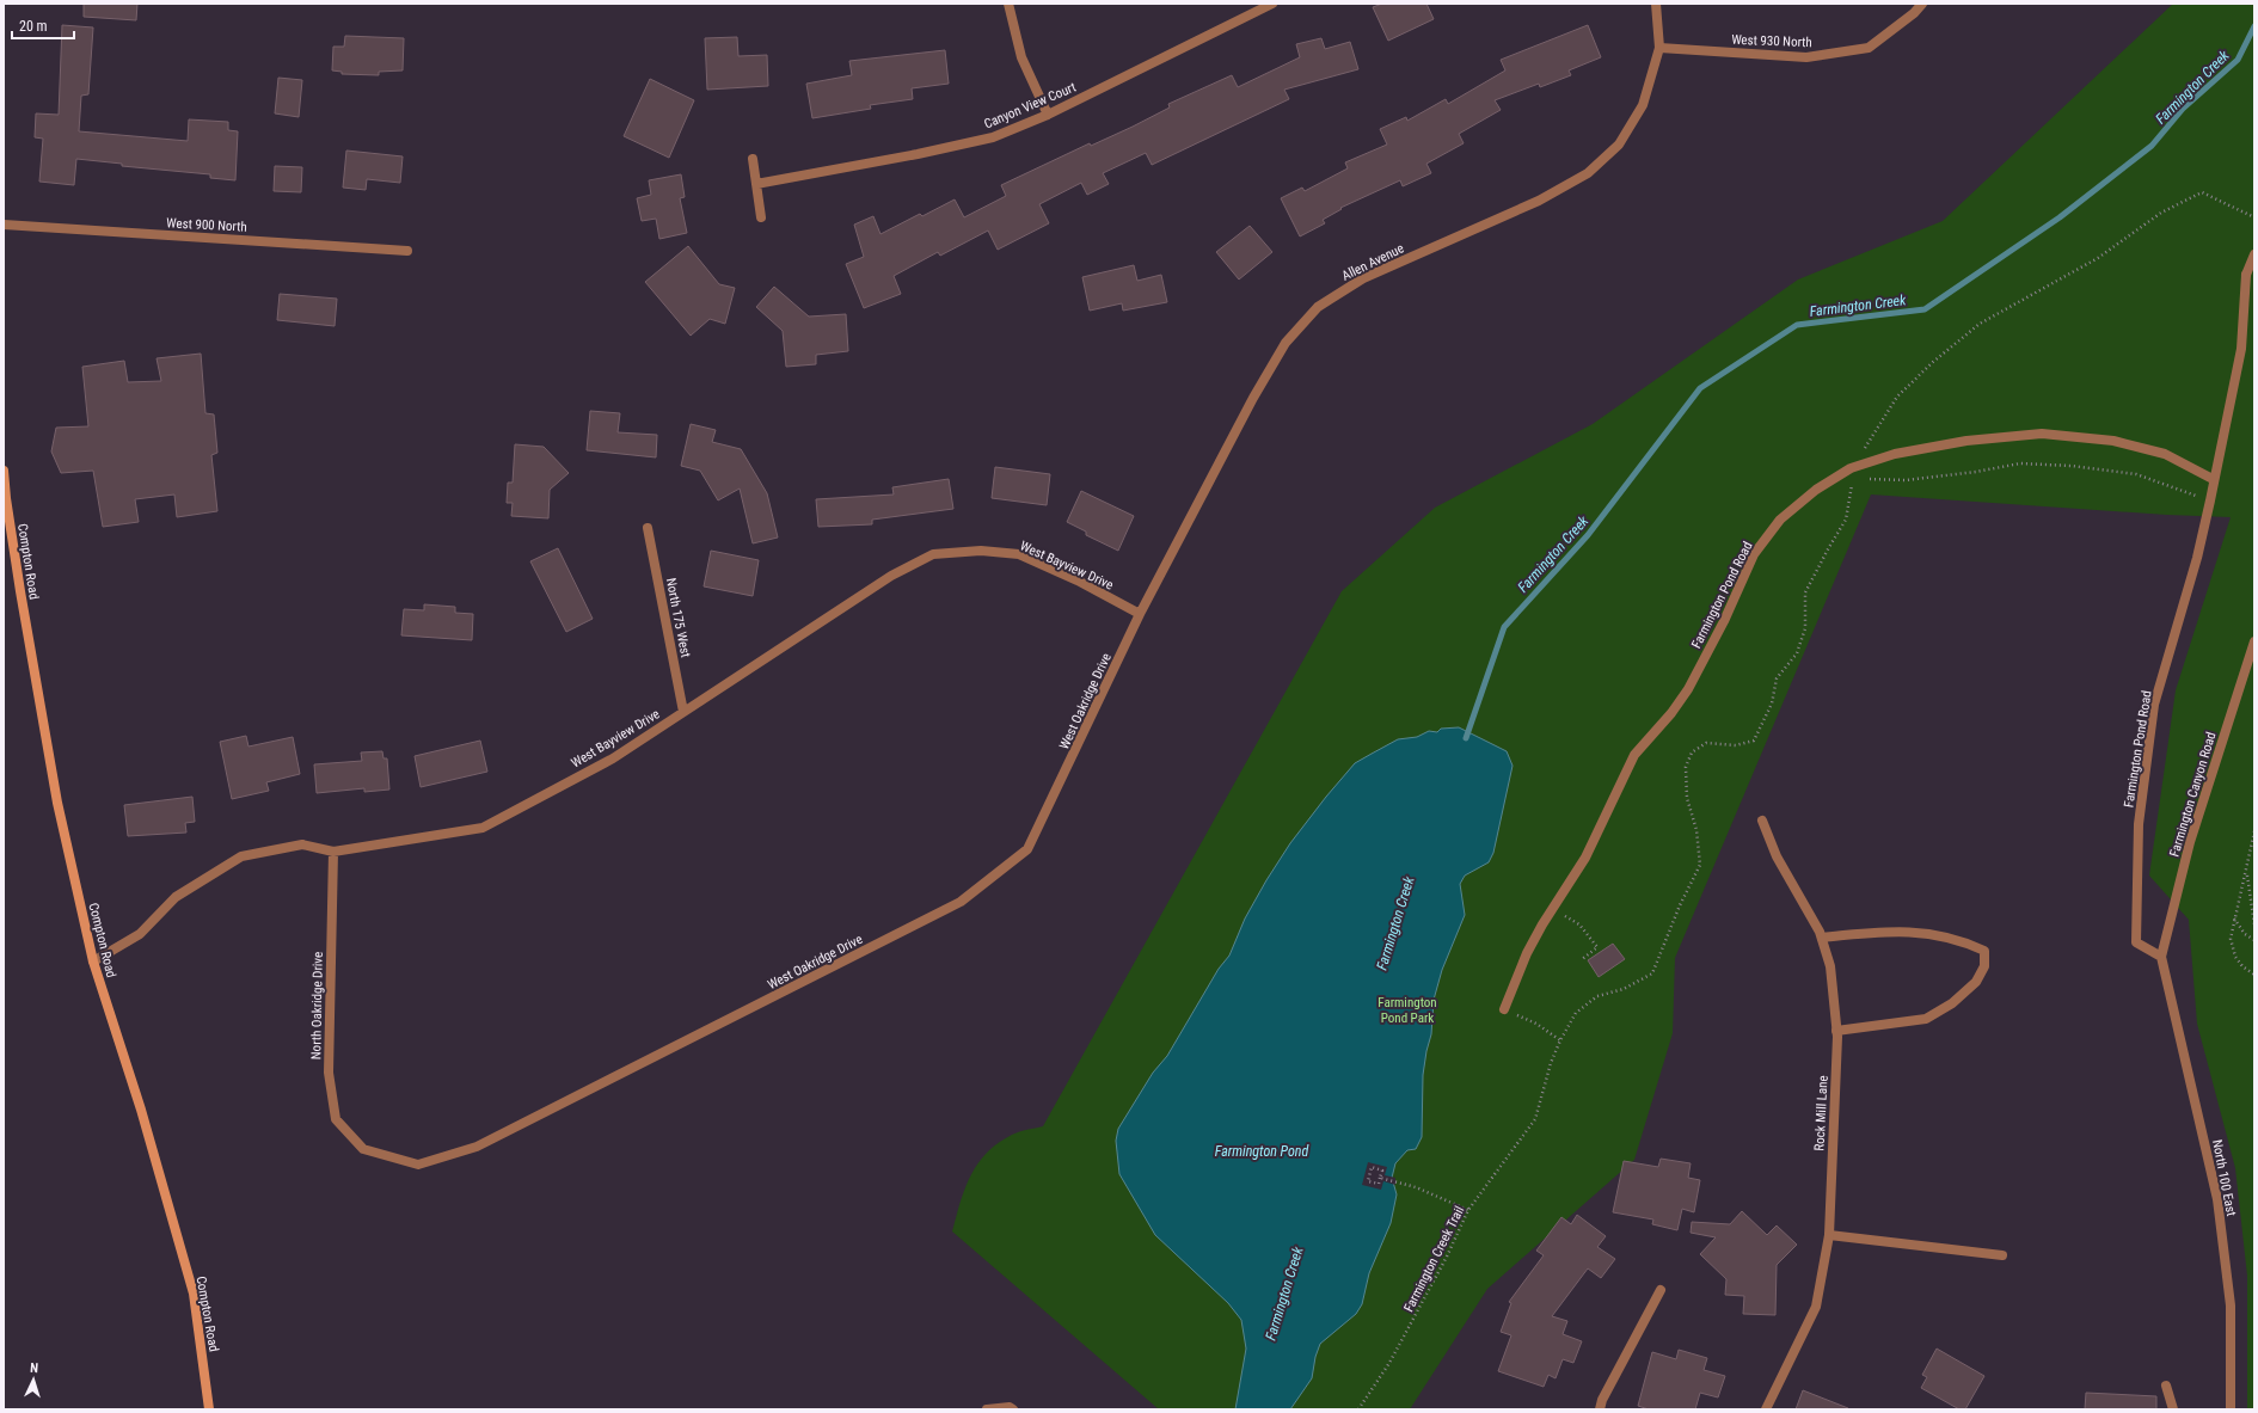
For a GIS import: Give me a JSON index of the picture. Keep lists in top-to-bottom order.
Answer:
{
  "streets": {
    "street": [
      "West 930 North",
      "Canyon View Court",
      "West 900 North",
      "Allen Avenue",
      "Compton Road",
      "West Bayview Drive",
      "Farmington Pond Road",
      "North 175 West",
      "West Oakridge Drive",
      "Farmington Canyon Road",
      "North Oakridge Drive",
      "Rock Mill Lane",
      "North 100 East"
    ],
    "path": ["Farmington Creek Trail"]
  },
  "crossings": [
    ["West 930 North", "Allen Avenue"],
    ["Allen Avenue", "West Bayview Drive"],
    ["Allen Avenue", "West Oakridge Drive"],
    ["Compton Road", "West Bayview Drive"],
    ["West Bayview Drive", "North 175 West"],
    ["West Bayview Drive", "West Oakridge Drive"],
    ["West Bayview Drive", "North Oakridge Drive"],
    ["Farmington Pond Road", "Farmington Canyon Road"],
    ["Farmington Pond Road", "North 100 East"],
    ["Farmington Pond Road", "Farmington Creek Trail"],
    ["West Oakridge Drive", "North Oakridge Drive"],
    ["Farmington Canyon Road", "North 100 East"]
  ],
  "water": ["Farmington Creek", "Farmington Pond"],
  "parks": ["Farmington Pond Park"],
  "scale_bar": "20 m",
  "north": "top"
}
